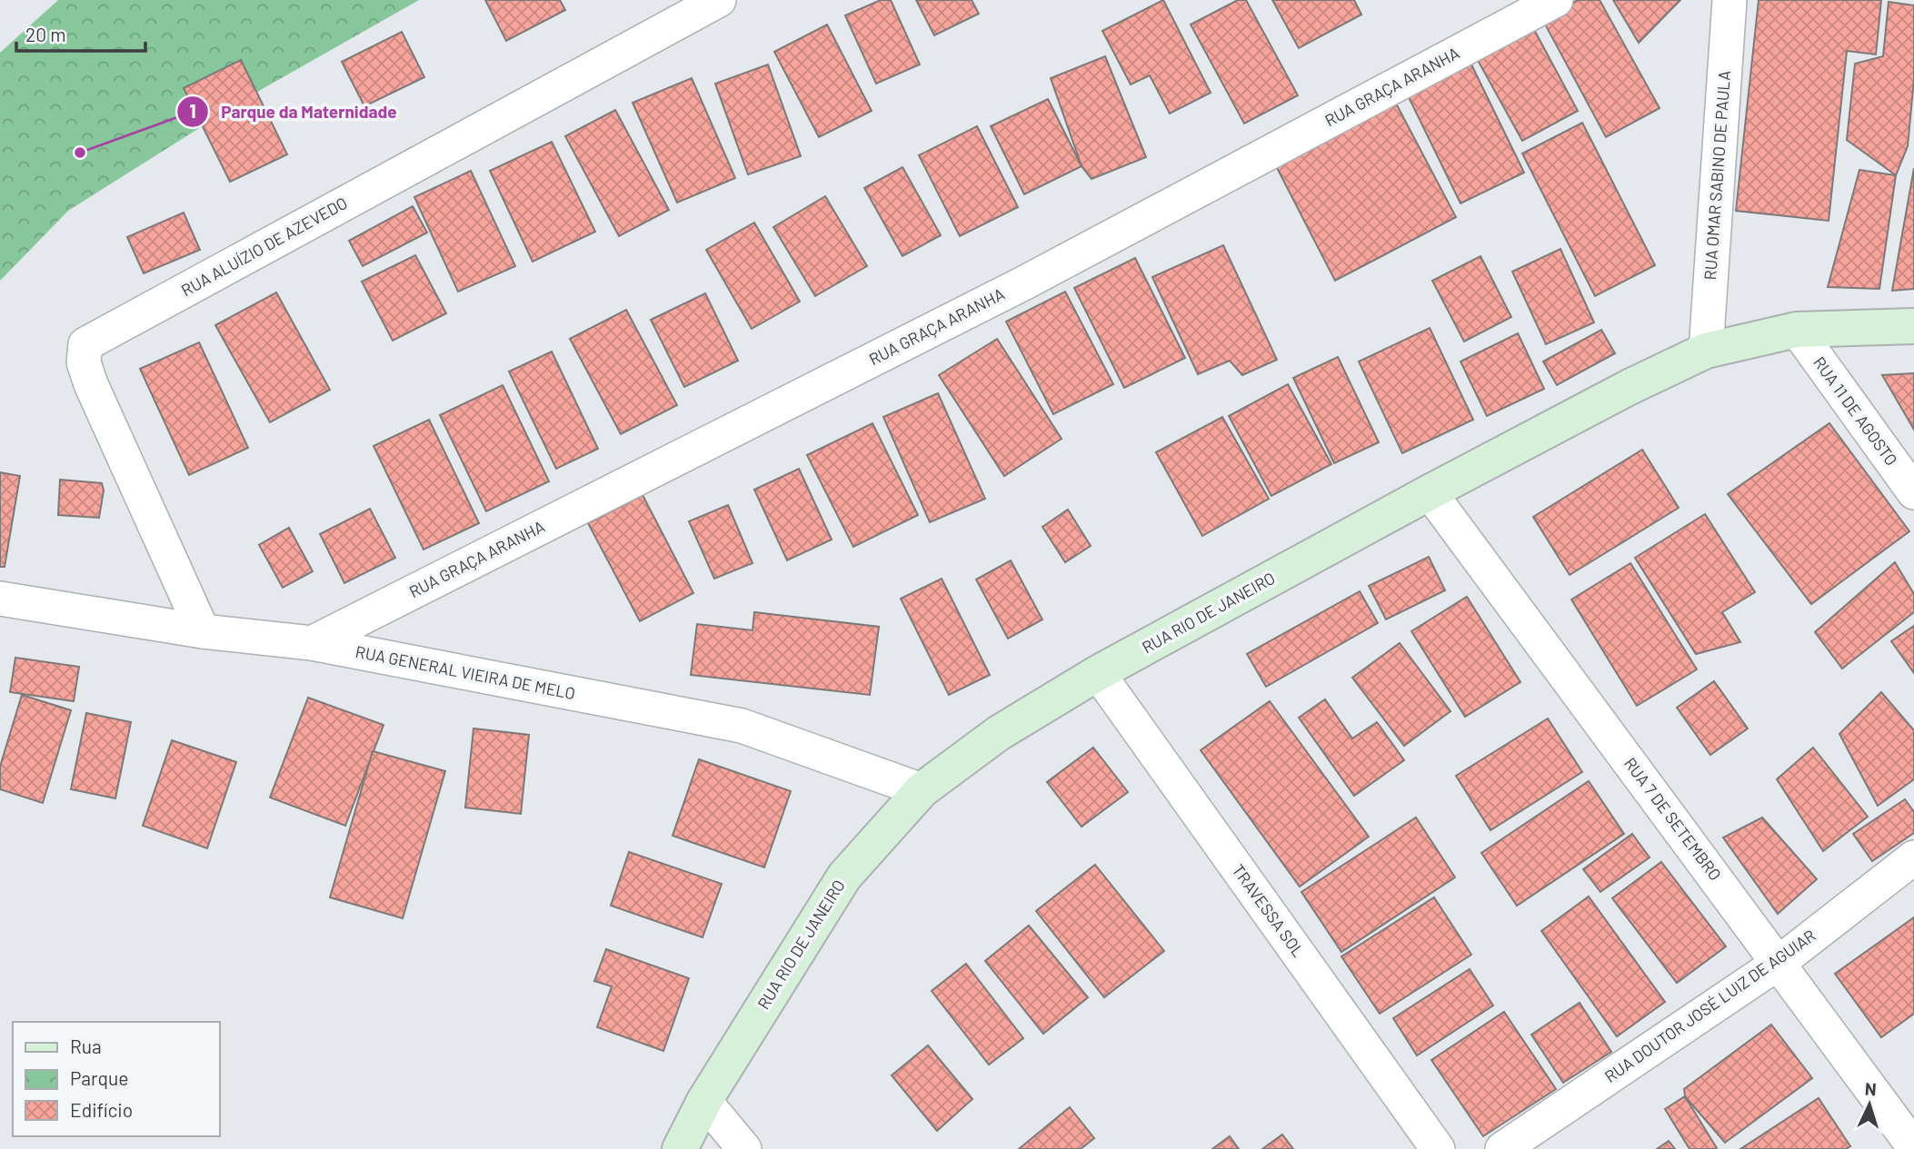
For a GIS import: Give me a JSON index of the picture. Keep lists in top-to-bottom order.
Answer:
{
  "streets": {
    "main road": ["RUA RIO DE JANEIRO"],
    "street": [
      "RUA GRAÇA ARANHA",
      "RUA OMAR SABINO DE PAULA",
      "RUA ALUÍZIO DE AZEVEDO",
      "RUA 11 DE AGOSTO",
      "RUA GENERAL VIEIRA DE MELO",
      "RUA 7 DE SETEMBRO",
      "TRAVESSA SOL",
      "RUA DOUTOR JOSÉ LUIZ DE AGUIAR"
    ]
  },
  "crossings": [
    ["RUA GRAÇA ARANHA", "RUA GENERAL VIEIRA DE MELO"],
    ["RUA OMAR SABINO DE PAULA", "RUA RIO DE JANEIRO"],
    ["RUA ALUÍZIO DE AZEVEDO", "RUA GENERAL VIEIRA DE MELO"],
    ["RUA 11 DE AGOSTO", "RUA RIO DE JANEIRO"],
    ["RUA RIO DE JANEIRO", "RUA GENERAL VIEIRA DE MELO"],
    ["RUA RIO DE JANEIRO", "RUA 7 DE SETEMBRO"],
    ["RUA RIO DE JANEIRO", "TRAVESSA SOL"],
    ["RUA 7 DE SETEMBRO", "RUA DOUTOR JOSÉ LUIZ DE AGUIAR"]
  ],
  "places": ["Parque da Maternidade"],
  "legend": ["Rua", "Parque", "Edifício"],
  "scale_bar": "20 m",
  "north": "top"
}
